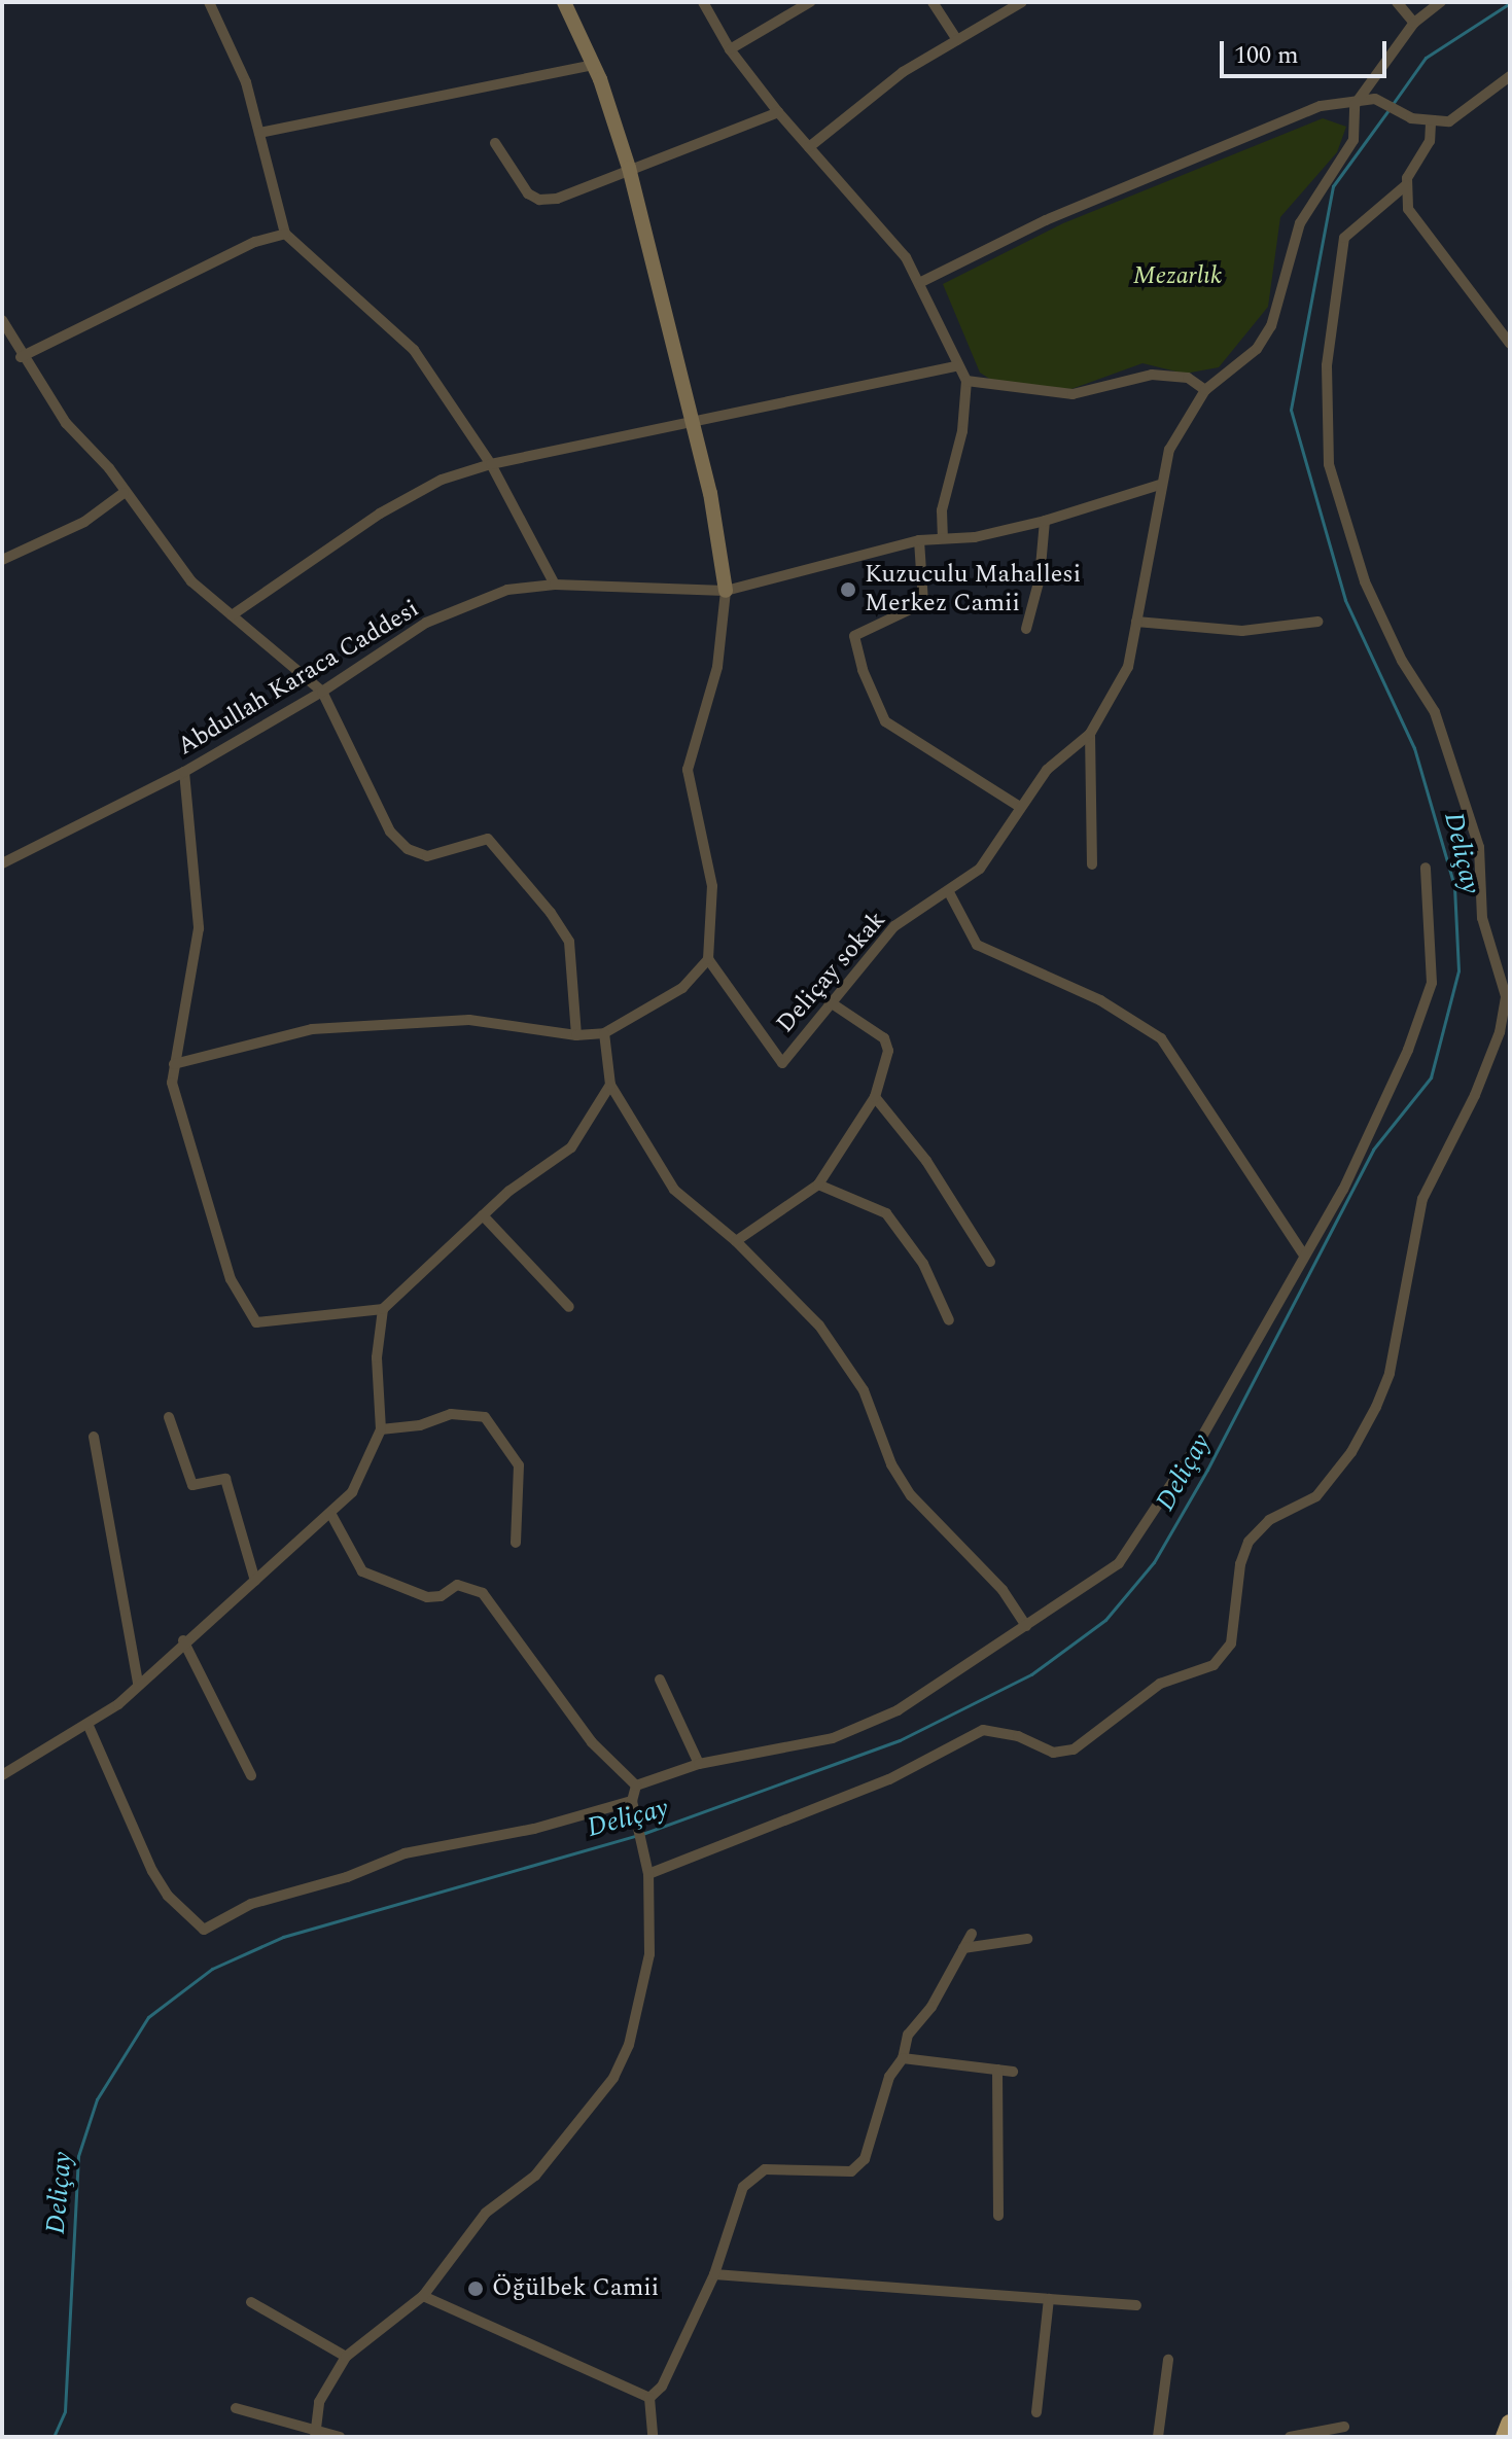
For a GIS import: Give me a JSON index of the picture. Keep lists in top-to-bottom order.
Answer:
{
  "streets": {
    "street": ["Abdullah Karaca Caddesi", "Deliçay sokak"]
  },
  "crossings": [
    ["Abdullah Karaca Caddesi", "Deliçay sokak"]
  ],
  "water": ["Deliçay"],
  "parks": ["Mezarlık"],
  "places": ["Kuzuculu Mahallesi Merkez Camii", "Öğülbek Camii"],
  "scale_bar": "100 m"
}
